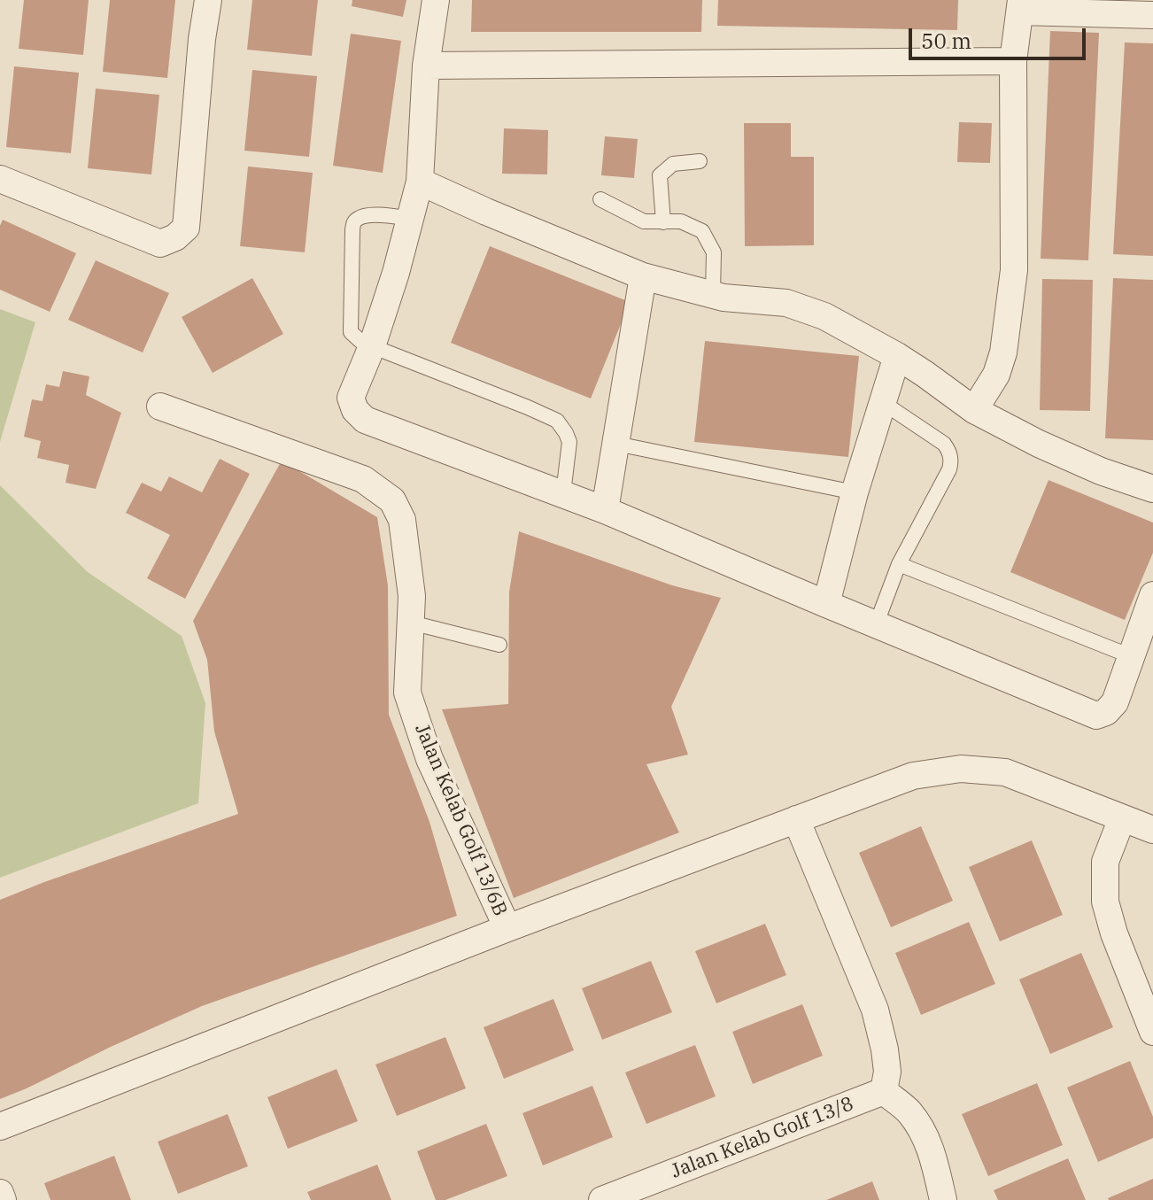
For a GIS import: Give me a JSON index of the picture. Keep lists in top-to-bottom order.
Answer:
{
  "streets": {
    "street": ["Jalan Kelab Golf 13/6B", "Jalan Kelab Golf 13/8"]
  },
  "scale_bar": "50 m"
}
